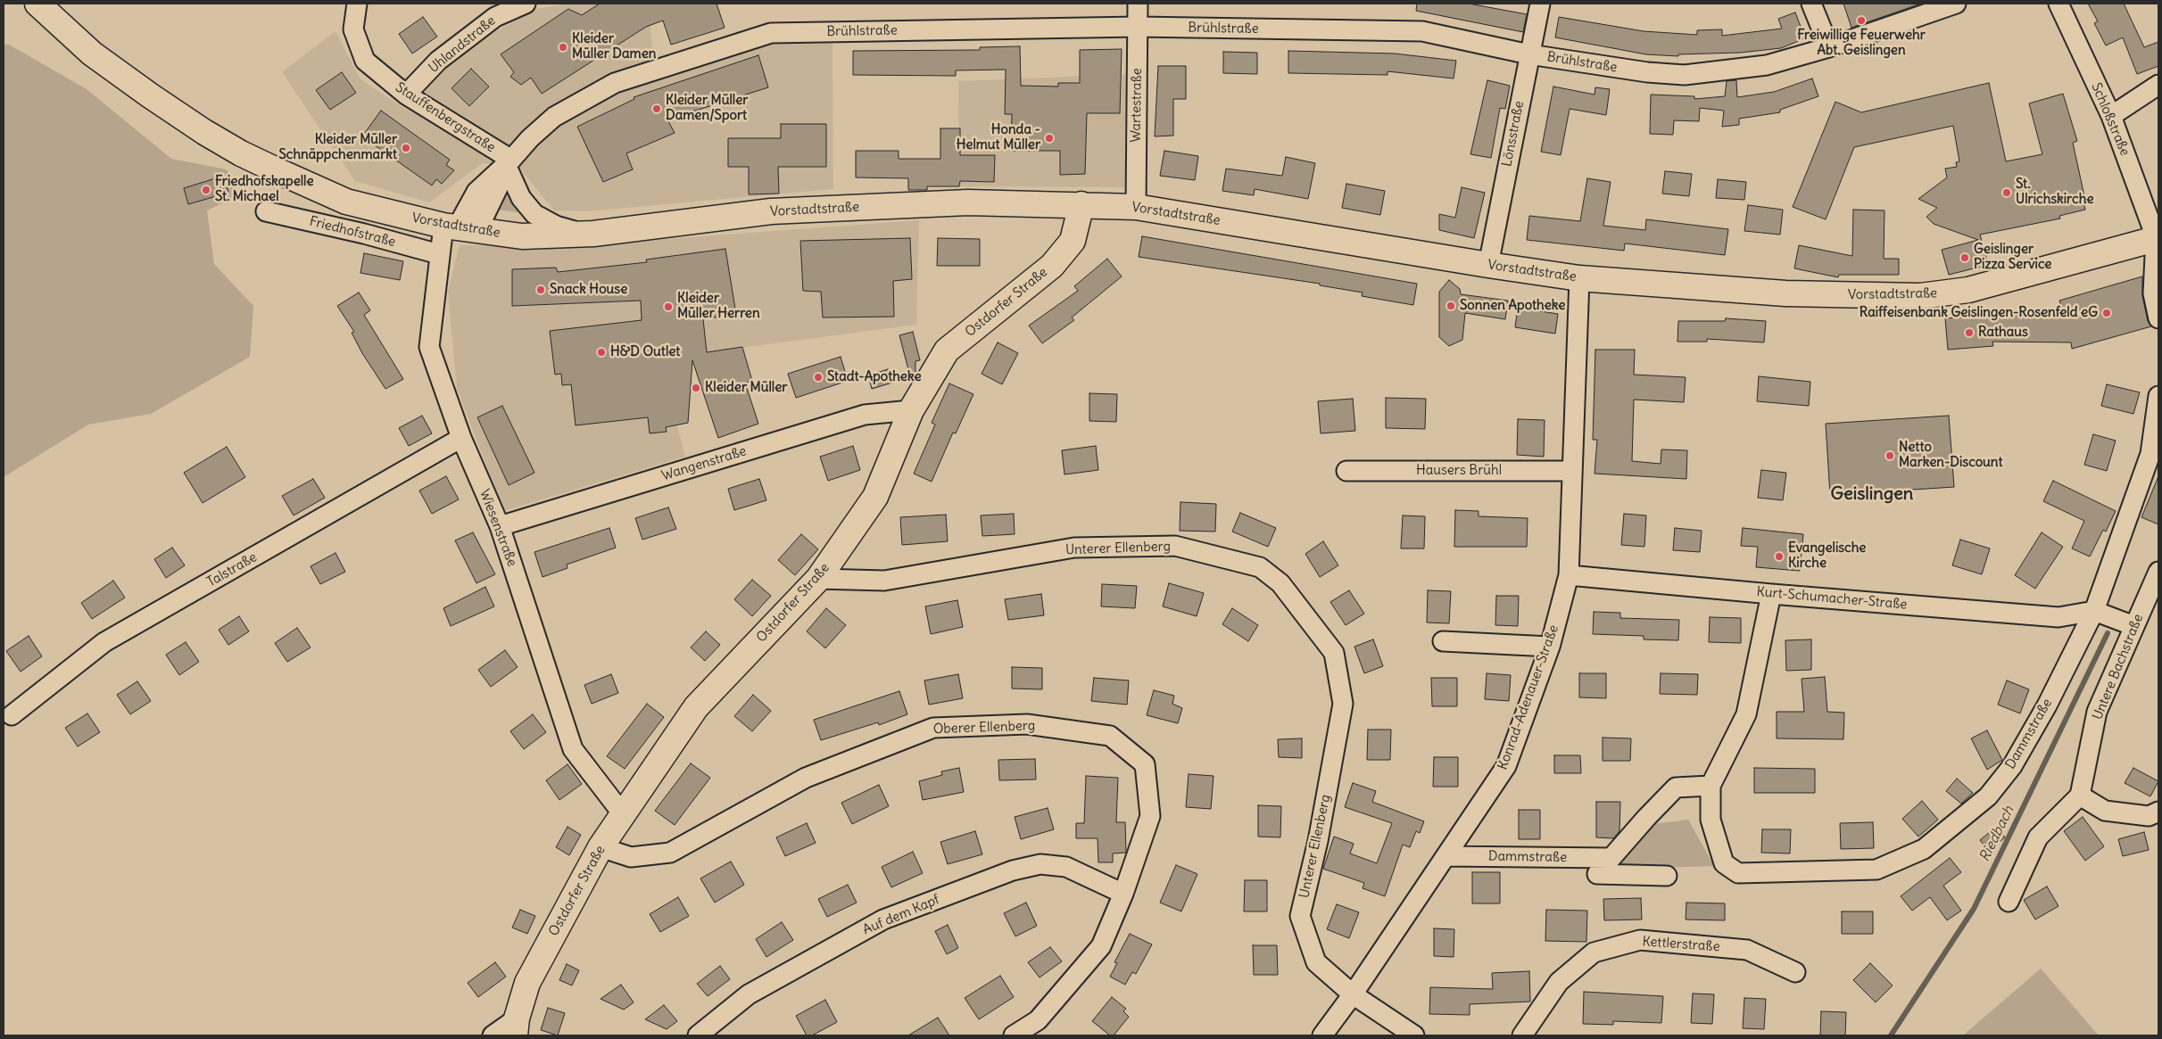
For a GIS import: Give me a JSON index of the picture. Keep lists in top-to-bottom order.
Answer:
{
  "streets": {
    "main road": ["Vorstadtstraße", "Ostdorfer Straße"],
    "street": [
      "Brühlstraße",
      "Uhlandstraße",
      "Wartestraße",
      "Stauffenbergstraße",
      "Schloßstraße",
      "Lönsstraße",
      "Friedhofstraße",
      "Wangenstraße",
      "Hausers Brühl",
      "Wiesenstraße",
      "Unterer Ellenberg",
      "Talstraße",
      "Kurt-Schumacher-Straße",
      "Untere Bachstraße",
      "Konrad-Adenauer-Straße",
      "Oberer Ellenberg",
      "Dammstraße",
      "Auf dem Kapf",
      "Kettlerstraße"
    ]
  },
  "crossings": [
    ["Brühlstraße", "Wartestraße"],
    ["Brühlstraße", "Stauffenbergstraße"],
    ["Brühlstraße", "Lönsstraße"],
    ["Brühlstraße", "Vorstadtstraße"],
    ["Brühlstraße", "Wiesenstraße"],
    ["Uhlandstraße", "Stauffenbergstraße"],
    ["Wartestraße", "Vorstadtstraße"],
    ["Schloßstraße", "Vorstadtstraße"],
    ["Lönsstraße", "Vorstadtstraße"],
    ["Vorstadtstraße", "Ostdorfer Straße"],
    ["Vorstadtstraße", "Wiesenstraße"],
    ["Vorstadtstraße", "Konrad-Adenauer-Straße"],
    ["Friedhofstraße", "Wiesenstraße"],
    ["Ostdorfer Straße", "Wangenstraße"],
    ["Ostdorfer Straße", "Wiesenstraße"],
    ["Ostdorfer Straße", "Unterer Ellenberg"],
    ["Ostdorfer Straße", "Oberer Ellenberg"],
    ["Wangenstraße", "Wiesenstraße"],
    ["Hausers Brühl", "Konrad-Adenauer-Straße"],
    ["Wiesenstraße", "Talstraße"],
    ["Unterer Ellenberg", "Konrad-Adenauer-Straße"],
    ["Kurt-Schumacher-Straße", "Konrad-Adenauer-Straße"],
    ["Kurt-Schumacher-Straße", "Dammstraße"],
    ["Konrad-Adenauer-Straße", "Dammstraße"],
    ["Oberer Ellenberg", "Auf dem Kapf"]
  ],
  "districts": ["Geislingen"],
  "water": ["Riedbach"],
  "places": [
    "Freiwillige Feuerwehr Abt. Geislingen",
    "Kleider Müller Damen",
    "Kleider Müller Damen/Sport",
    "Honda - Helmut Müller",
    "Kleider Müller Schnäppchenmarkt",
    "Friedhofskapelle St. Michael",
    "St. Ulrichskirche",
    "Geislinger Pizza Service",
    "Snack House",
    "Sonnen Apotheke",
    "Kleider Müller Herren",
    "Raiffeisenbank Geislingen-Rosenfeld eG",
    "Rathaus",
    "H&D Outlet",
    "Stadt-Apotheke",
    "Kleider Müller",
    "Netto Marken-Discount",
    "Evangelische Kirche"
  ]
}
